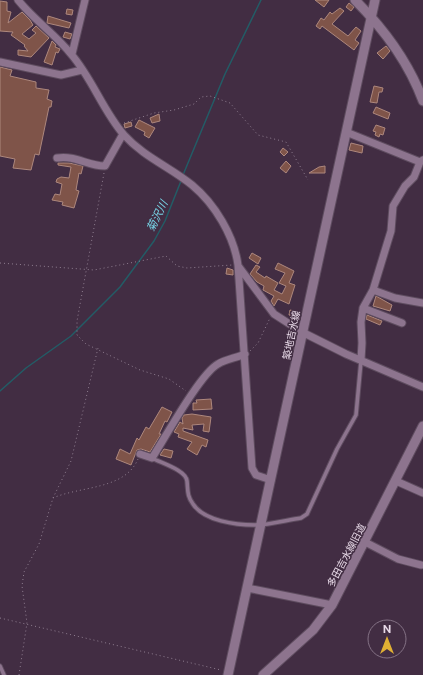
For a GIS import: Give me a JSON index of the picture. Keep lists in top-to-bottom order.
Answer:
{
  "streets": {
    "main road": ["築地吉水線", "多田吉水線旧道"]
  },
  "water": ["菊沢川"],
  "north": "top"
}
